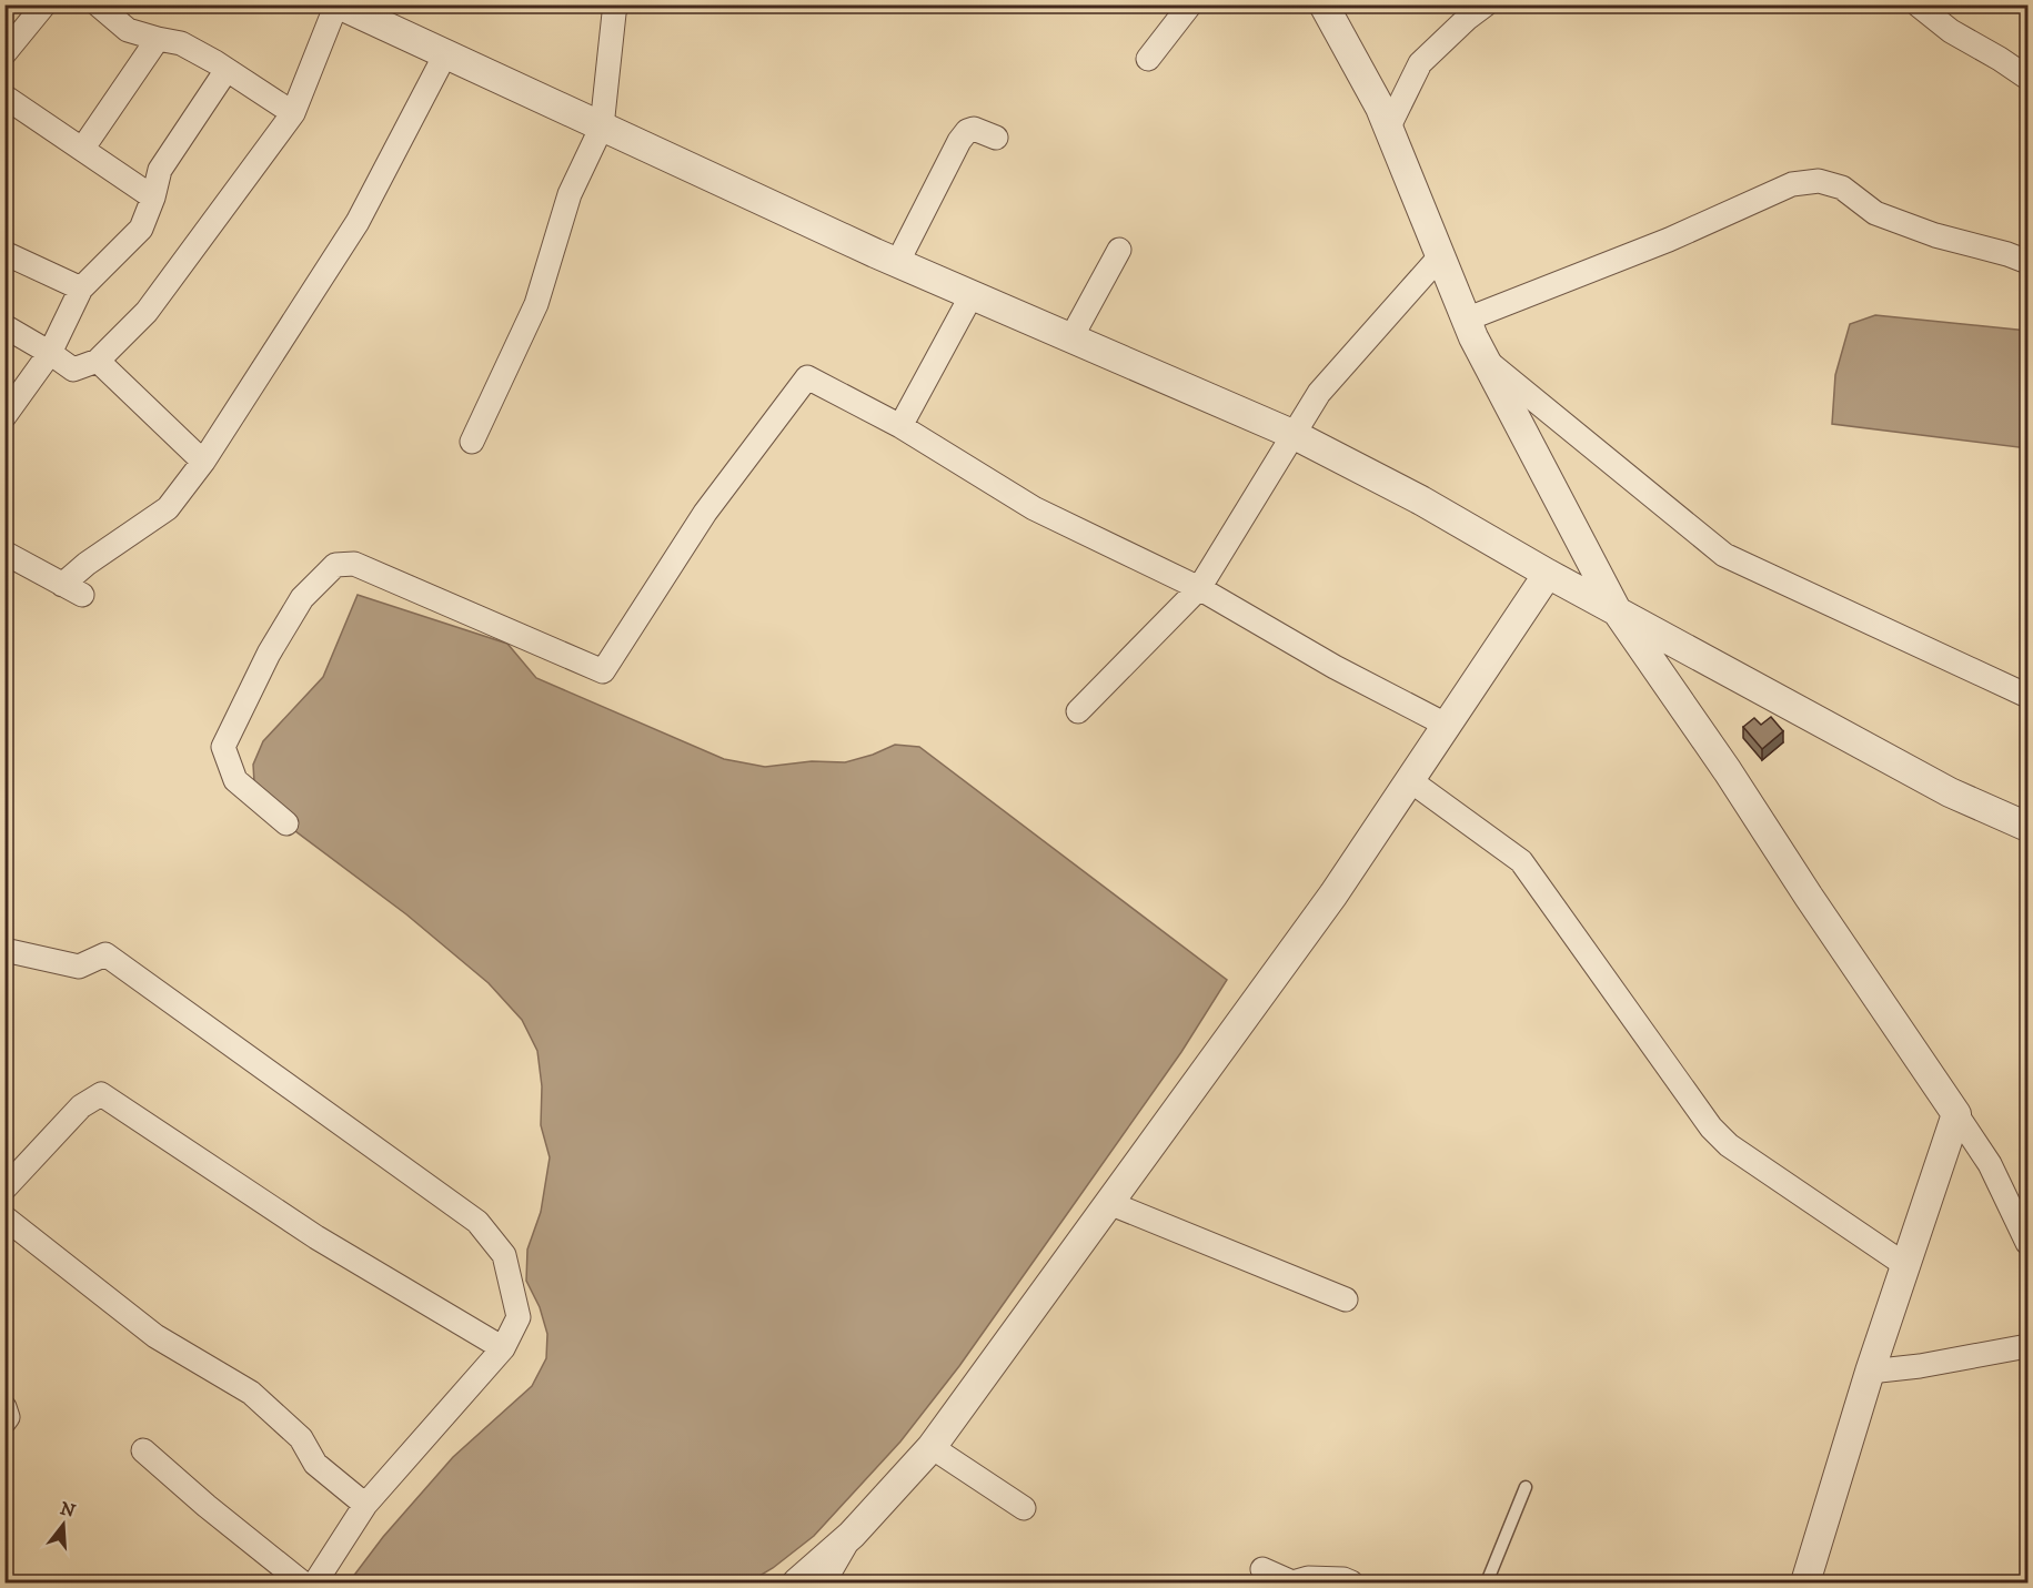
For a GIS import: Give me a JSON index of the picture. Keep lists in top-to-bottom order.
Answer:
{
  "north": "top"
}
